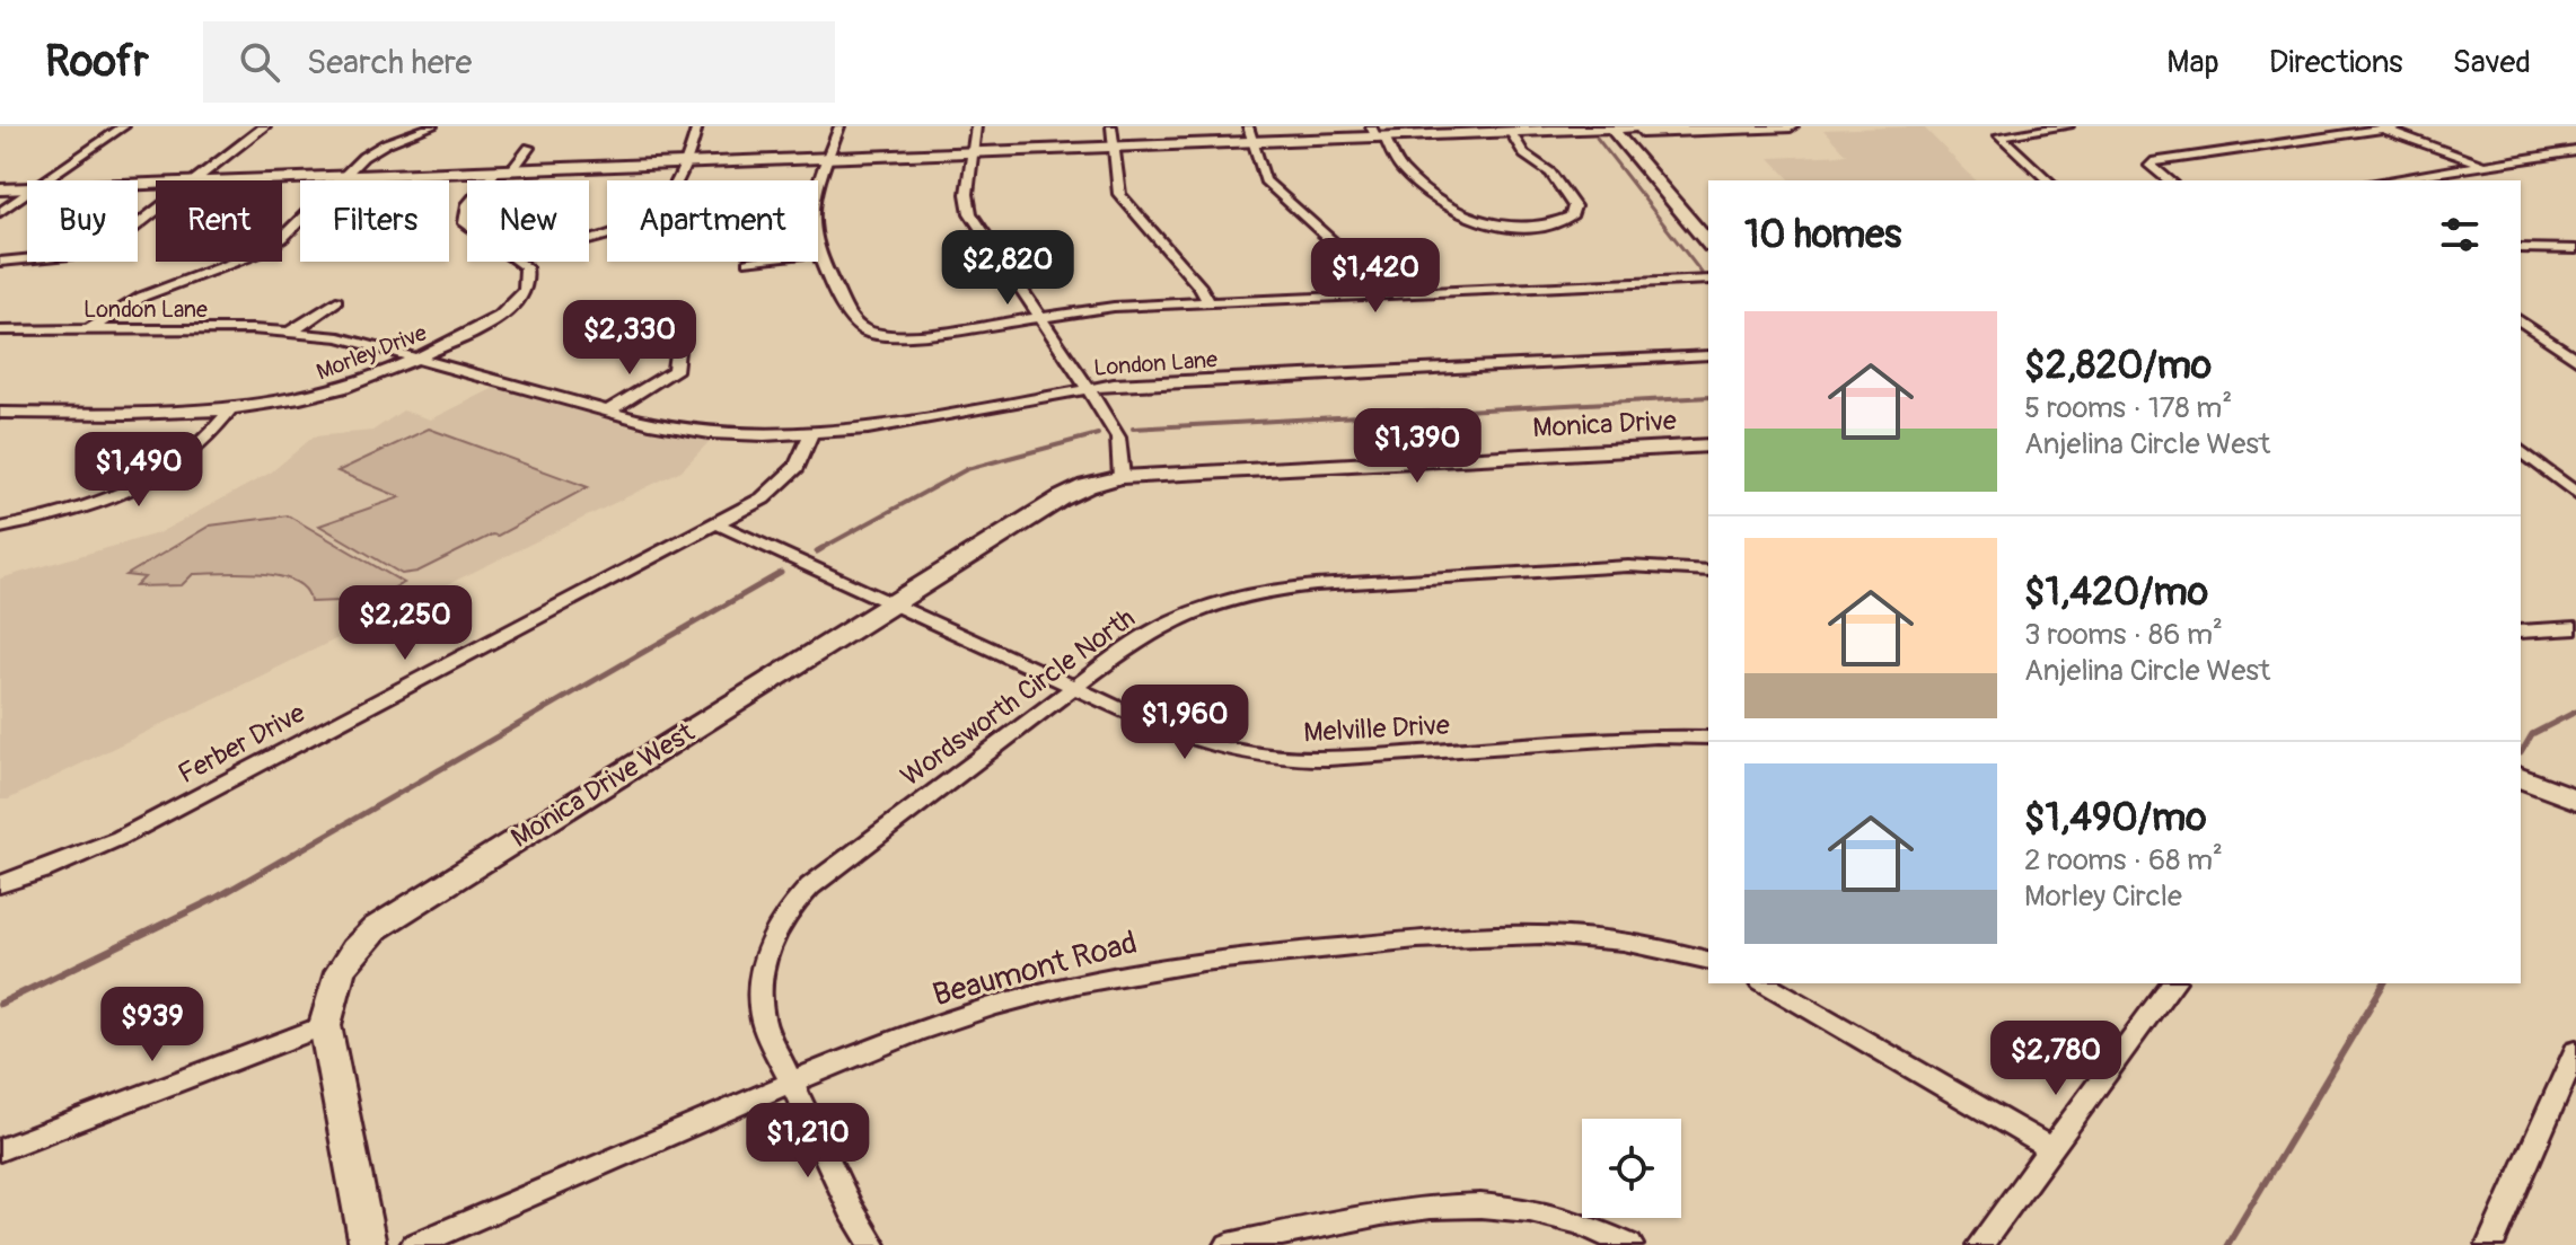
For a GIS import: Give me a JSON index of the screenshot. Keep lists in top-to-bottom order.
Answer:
{
  "streets": {
    "main road": ["Monica Drive", "Monica Drive West"],
    "street": [
      "London Lane",
      "Morley Drive",
      "Wordsworth Circle North",
      "Melville Drive",
      "Ferber Drive",
      "Beaumont Road"
    ]
  },
  "crossings": [
    ["London Lane", "Morley Drive"],
    ["London Lane", "Ferber Drive"],
    ["Monica Drive", "Monica Drive West"],
    ["Wordsworth Circle North", "Melville Drive"],
    ["Wordsworth Circle North", "Beaumont Road"],
    ["Melville Drive", "Ferber Drive"],
    ["Melville Drive", "Monica Drive West"]
  ],
  "page": {
    "header": "Roofr",
    "search": "Search here",
    "nav": ["Map", "Directions", "Saved"],
    "chip": [
      "Buy",
      "Rent",
      "Filters",
      "New",
      "Apartment"
    ],
    "heading": "10 homes",
    "price": [
      "$2,820",
      "$1,420",
      "$2,330",
      "$1,390",
      "$1,490",
      "$2,250",
      "$1,960",
      "$939",
      "$2,780",
      "$1,210"
    ],
    "list": [
      {
        "name": "$2,820/mo",
        "note": "5 rooms · 178 m² · Anjelina Circle West"
      },
      {
        "name": "$1,420/mo",
        "note": "3 rooms · 86 m² · Anjelina Circle West"
      },
      {
        "name": "$1,490/mo",
        "note": "2 rooms · 68 m² · Morley Circle"
      }
    ]
  }
}
